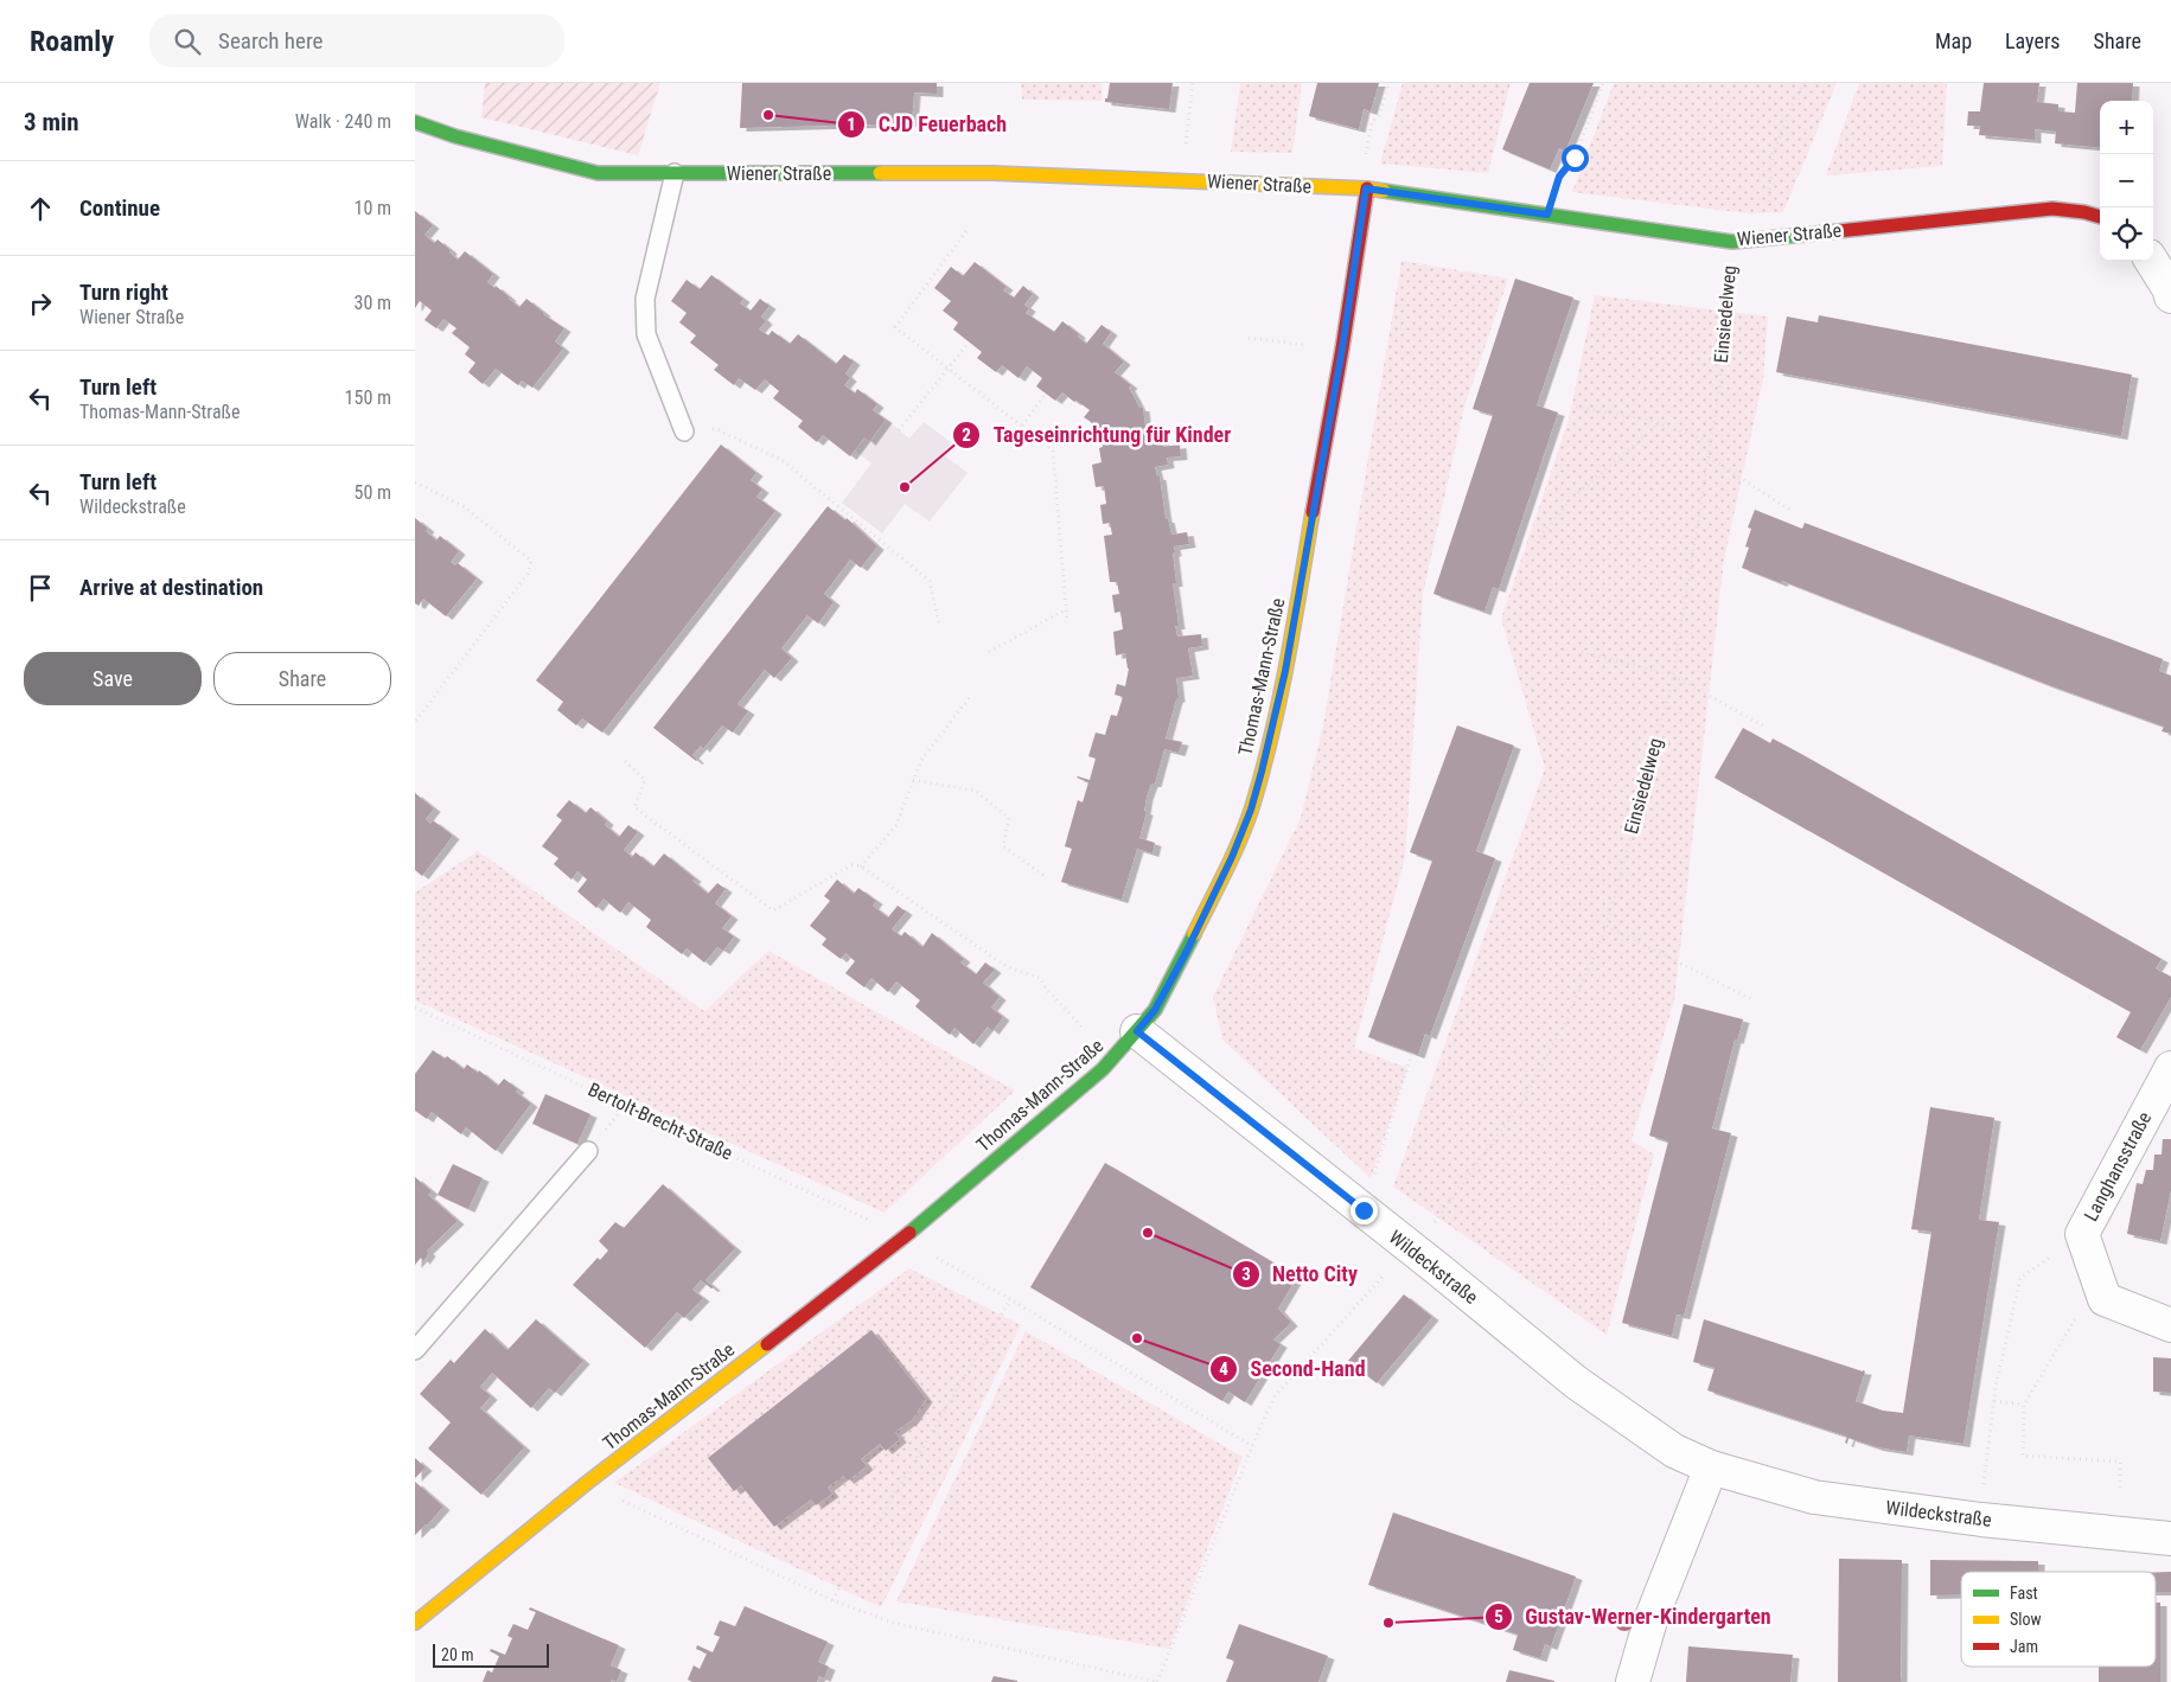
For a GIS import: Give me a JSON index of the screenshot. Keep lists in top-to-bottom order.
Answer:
{
  "streets": {
    "street": [
      "Wiener Straße",
      "Thomas-Mann-Straße",
      "Langhansstraße",
      "Wildeckstraße"
    ],
    "path": ["Einsiedelweg", "Bertolt-Brecht-Straße"]
  },
  "crossings": [
    ["Wiener Straße", "Einsiedelweg"],
    ["Wiener Straße", "Thomas-Mann-Straße"],
    ["Thomas-Mann-Straße", "Bertolt-Brecht-Straße"],
    ["Thomas-Mann-Straße", "Wildeckstraße"]
  ],
  "places": [
    "CJD Feuerbach",
    "Tageseinrichtung für Kinder",
    "Netto City",
    "Second-Hand",
    "Gustav-Werner-Kindergarten"
  ],
  "legend": ["Fast", "Slow", "Jam"],
  "scale_bar": "20 m",
  "page": {
    "header": "Roamly",
    "search": "Search here",
    "nav": ["Map", "Layers", "Share"],
    "heading": ["3 min", "Walk · 240 m"],
    "map_buttons": ["+", "−"],
    "list": [
      ["Continue", "10 m"],
      ["Turn right", "Wiener Straße", "30 m"],
      ["Turn left", "Thomas-Mann-Straße", "150 m"],
      ["Turn left", "Wildeckstraße", "50 m"],
      "Arrive at destination"
    ],
    "buttons": ["Save", "Share"],
    "scale": "20 m"
  }
}
